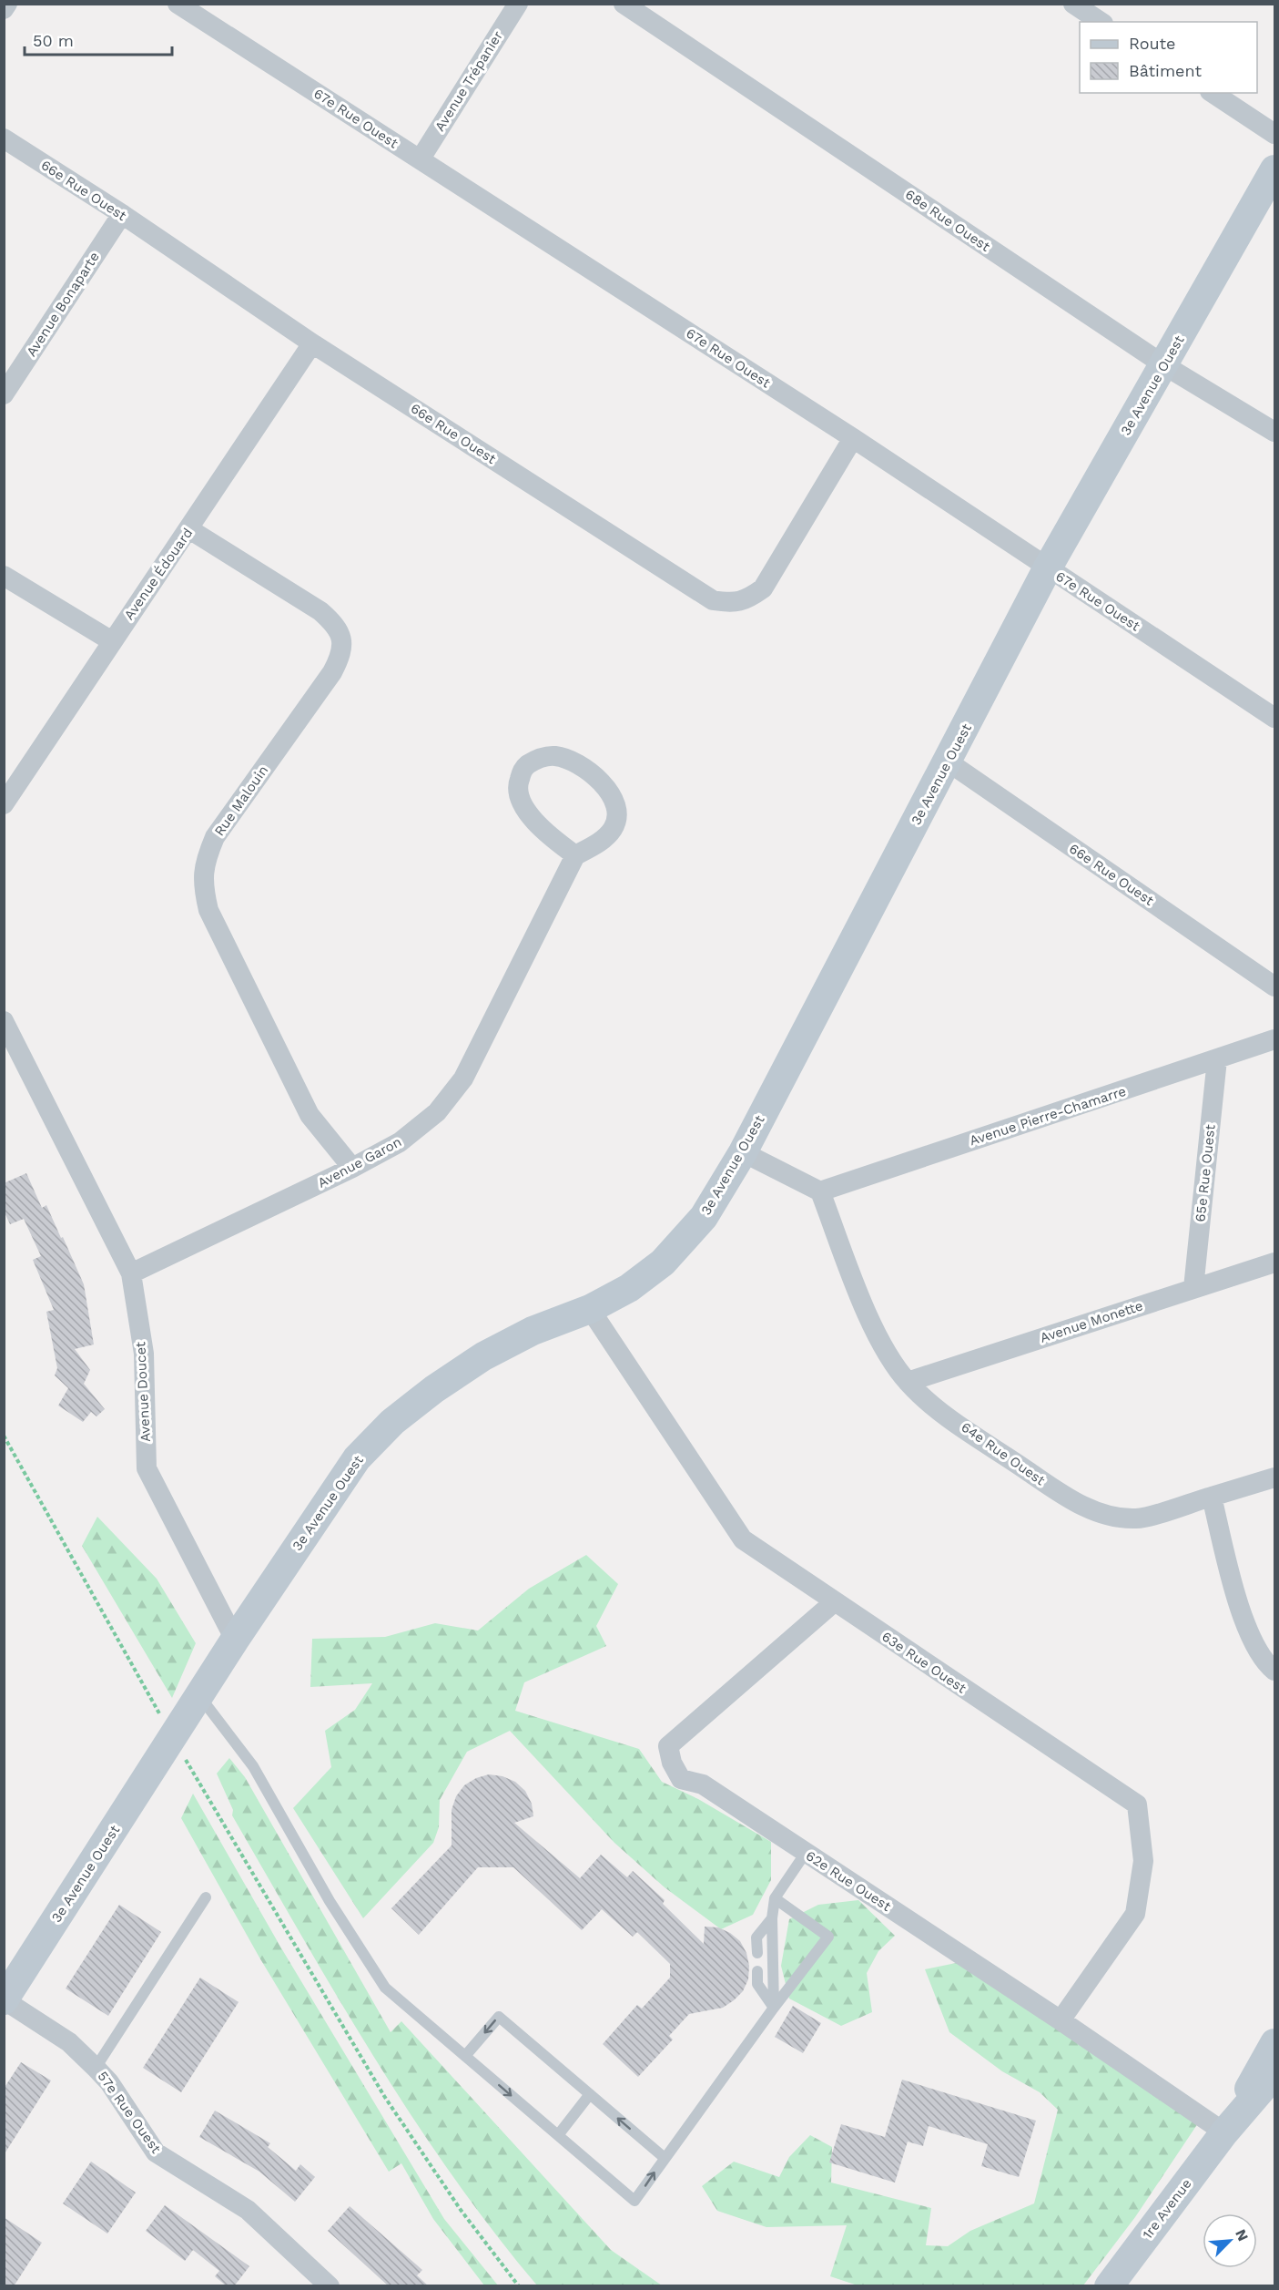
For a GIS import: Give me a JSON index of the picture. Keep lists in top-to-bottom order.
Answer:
{
  "streets": {
    "street": [
      "Avenue Trépanier",
      "67e Rue Ouest",
      "66e Rue Ouest",
      "68e Rue Ouest",
      "Avenue Bonaparte",
      "3e Avenue Ouest",
      "Avenue Édouard",
      "Rue Malouin",
      "Avenue Pierre-Chamarre",
      "Avenue Garon",
      "65e Rue Ouest",
      "Avenue Monette",
      "Avenue Doucet",
      "64e Rue Ouest",
      "63e Rue Ouest",
      "62e Rue Ouest",
      "57e Rue Ouest",
      "1re Avenue"
    ]
  },
  "crossings": [
    ["Avenue Trépanier", "67e Rue Ouest"],
    ["67e Rue Ouest", "66e Rue Ouest"],
    ["67e Rue Ouest", "3e Avenue Ouest"],
    ["66e Rue Ouest", "Avenue Bonaparte"],
    ["66e Rue Ouest", "3e Avenue Ouest"],
    ["66e Rue Ouest", "Avenue Édouard"],
    ["68e Rue Ouest", "3e Avenue Ouest"],
    ["3e Avenue Ouest", "Avenue Doucet"],
    ["3e Avenue Ouest", "63e Rue Ouest"],
    ["3e Avenue Ouest", "57e Rue Ouest"],
    ["Avenue Édouard", "Rue Malouin"],
    ["Rue Malouin", "Avenue Garon"],
    ["Avenue Pierre-Chamarre", "65e Rue Ouest"],
    ["Avenue Pierre-Chamarre", "64e Rue Ouest"],
    ["Avenue Garon", "Avenue Doucet"],
    ["65e Rue Ouest", "Avenue Monette"],
    ["Avenue Monette", "64e Rue Ouest"],
    ["63e Rue Ouest", "62e Rue Ouest"],
    ["62e Rue Ouest", "1re Avenue"]
  ],
  "legend": ["Route", "Bâtiment"],
  "scale_bar": "50 m",
  "north": "top right"
}
